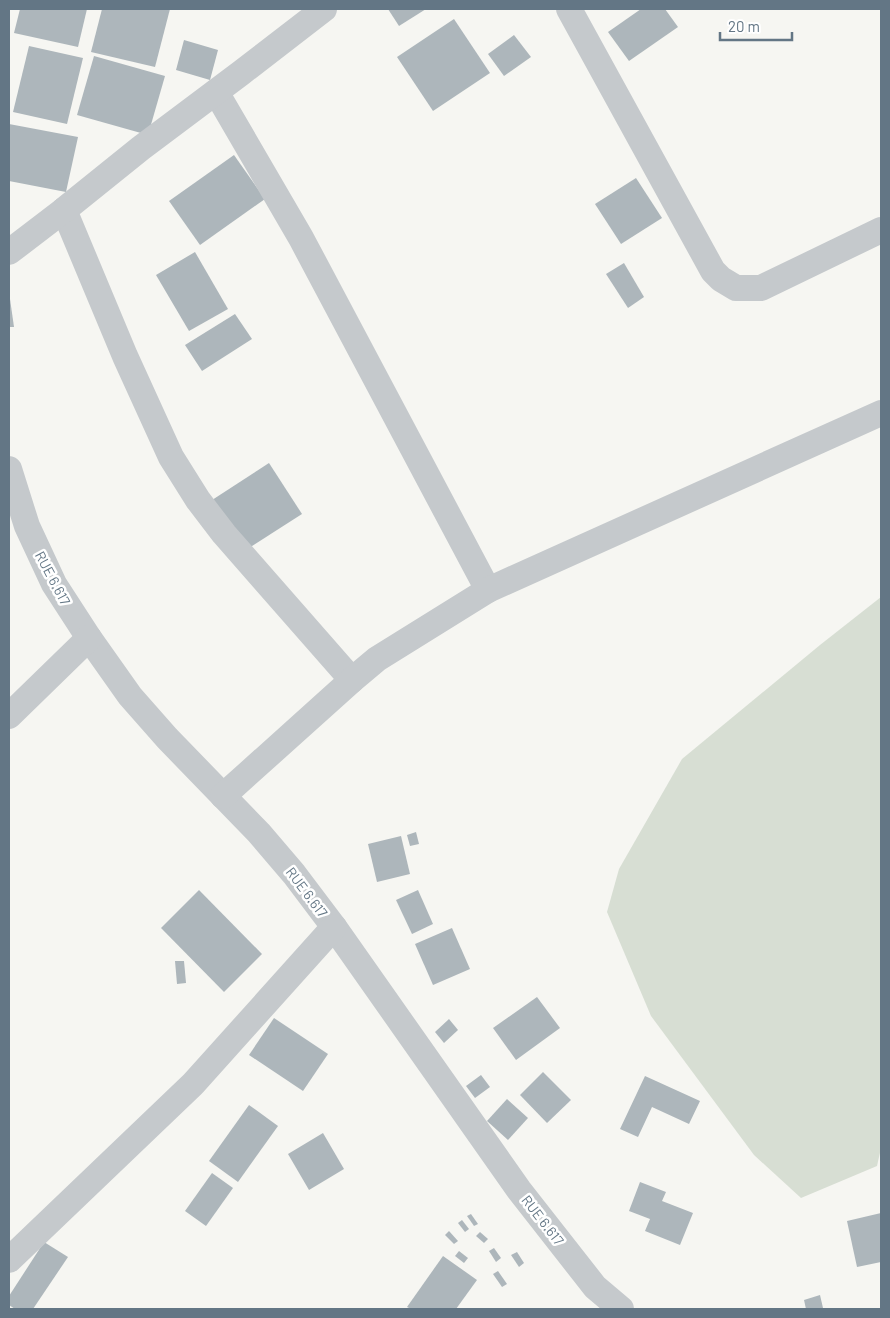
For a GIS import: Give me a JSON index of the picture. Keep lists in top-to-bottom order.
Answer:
{
  "streets": {
    "street": ["RUE 6.617"]
  },
  "scale_bar": "20 m"
}
